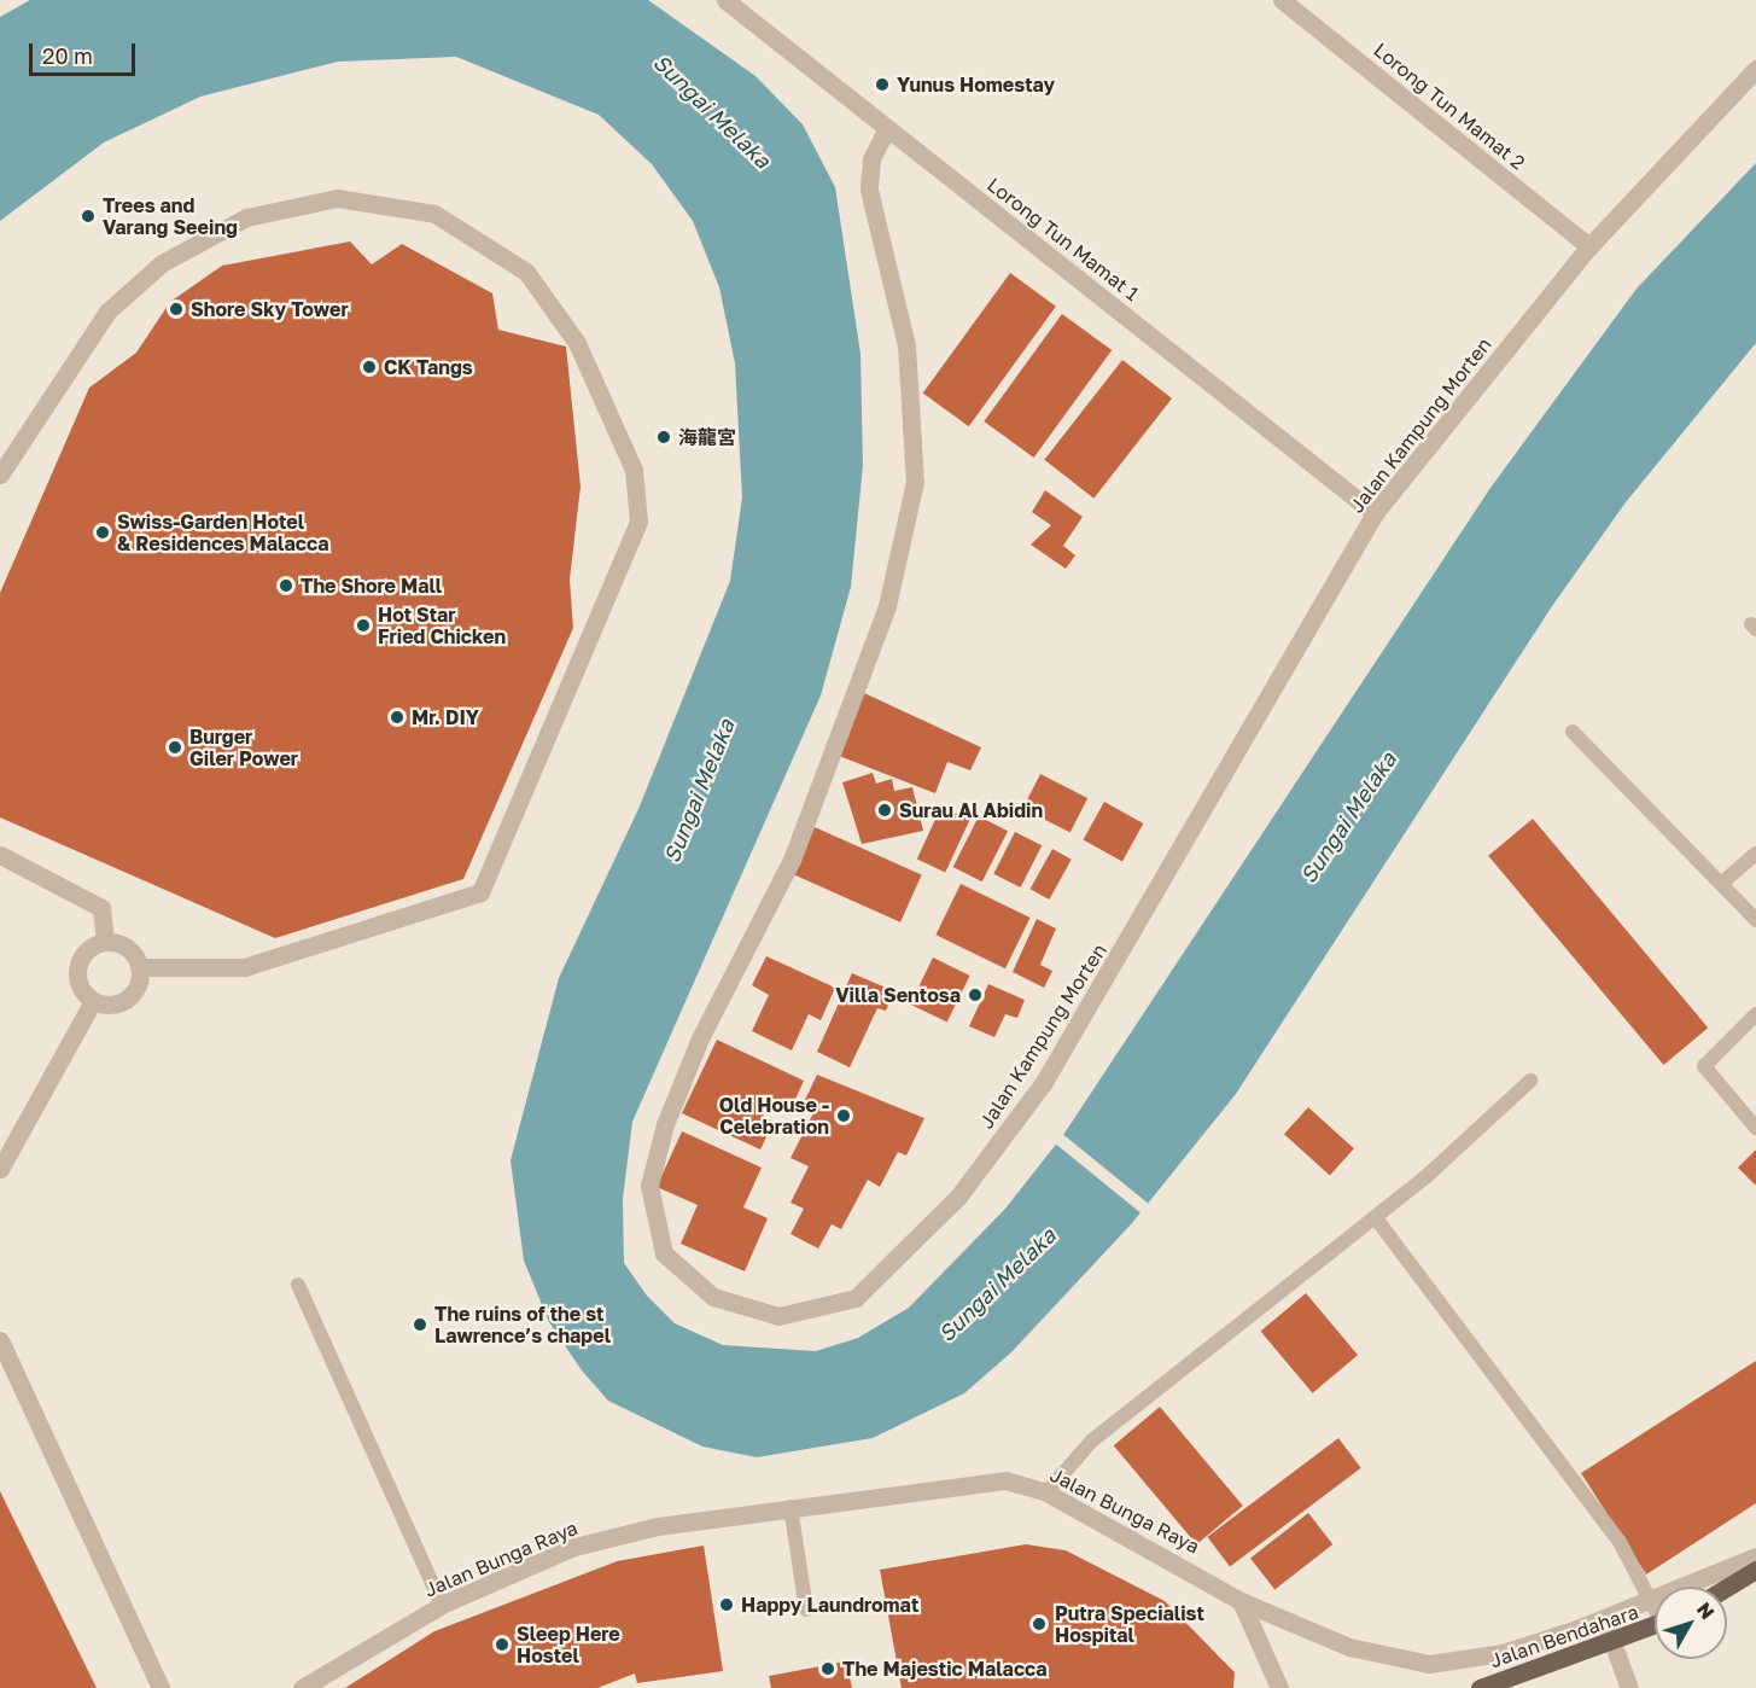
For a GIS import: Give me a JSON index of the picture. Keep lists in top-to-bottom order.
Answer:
{
  "streets": {
    "main road": ["Jalan Bendahara"],
    "street": [
      "Lorong Tun Mamat 2",
      "Lorong Tun Mamat 1",
      "Jalan Kampung Morten",
      "Jalan Bunga Raya"
    ]
  },
  "crossings": [
    ["Lorong Tun Mamat 2", "Jalan Kampung Morten"],
    ["Lorong Tun Mamat 1", "Jalan Kampung Morten"]
  ],
  "water": ["Sungai Melaka"],
  "places": [
    "Yunus Homestay",
    "Trees and Varang Seeing",
    "Shore Sky Tower",
    "CK Tangs",
    "海龍宮",
    "Swiss-Garden Hotel & Residences Malacca",
    "The Shore Mall",
    "Hot Star Fried Chicken",
    "Mr. DIY",
    "Burger Giler Power",
    "Surau Al Abidin",
    "Villa Sentosa",
    "Old House - Celebration",
    "The ruins of the st Lawrence’s chapel",
    "Happy Laundromat",
    "Putra Specialist Hospital",
    "Sleep Here Hostel",
    "The Majestic Malacca"
  ],
  "scale_bar": "20 m",
  "north": "top right"
}
